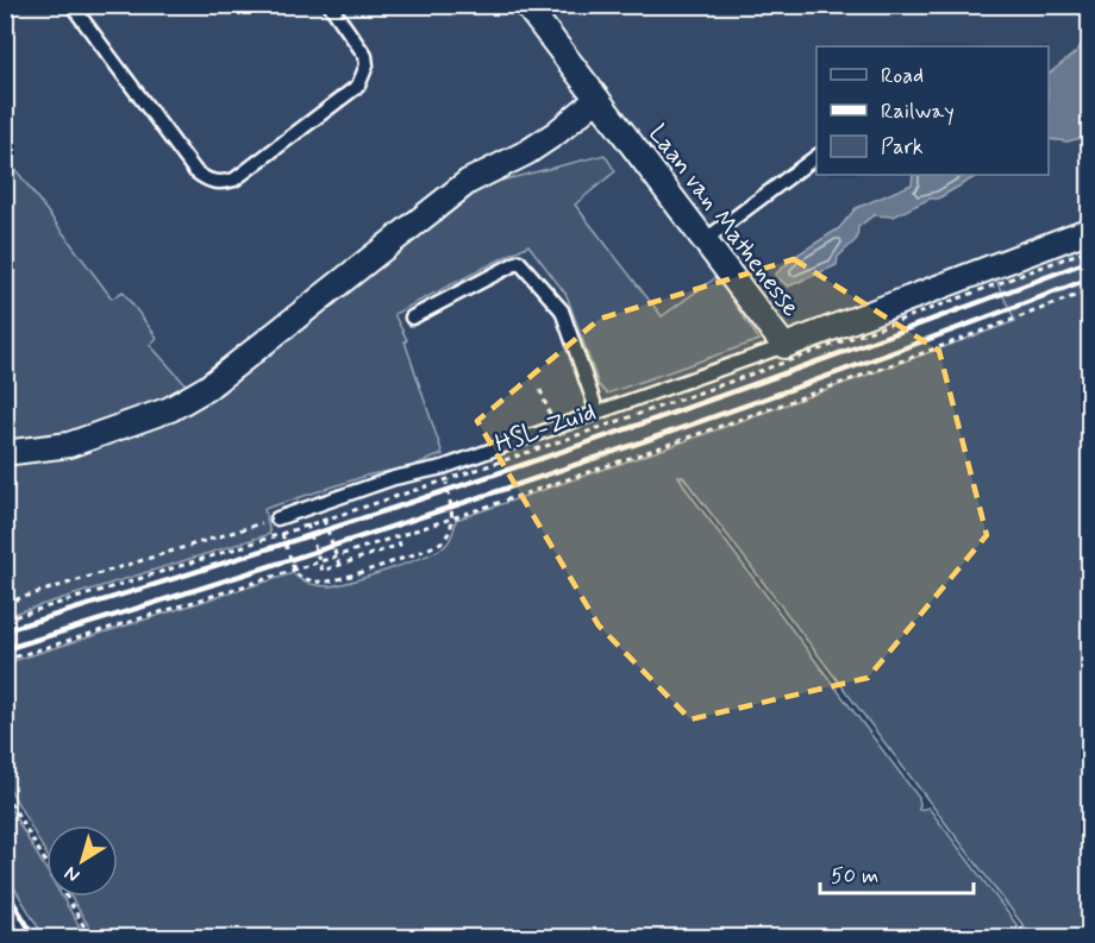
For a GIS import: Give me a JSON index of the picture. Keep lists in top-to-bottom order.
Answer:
{
  "streets": {
    "street": ["Laan van Mathenesse"],
    "path": ["HSL-Zuid"]
  },
  "legend": ["Road", "Railway", "Park"],
  "scale_bar": "50 m",
  "north": "bottom left"
}
